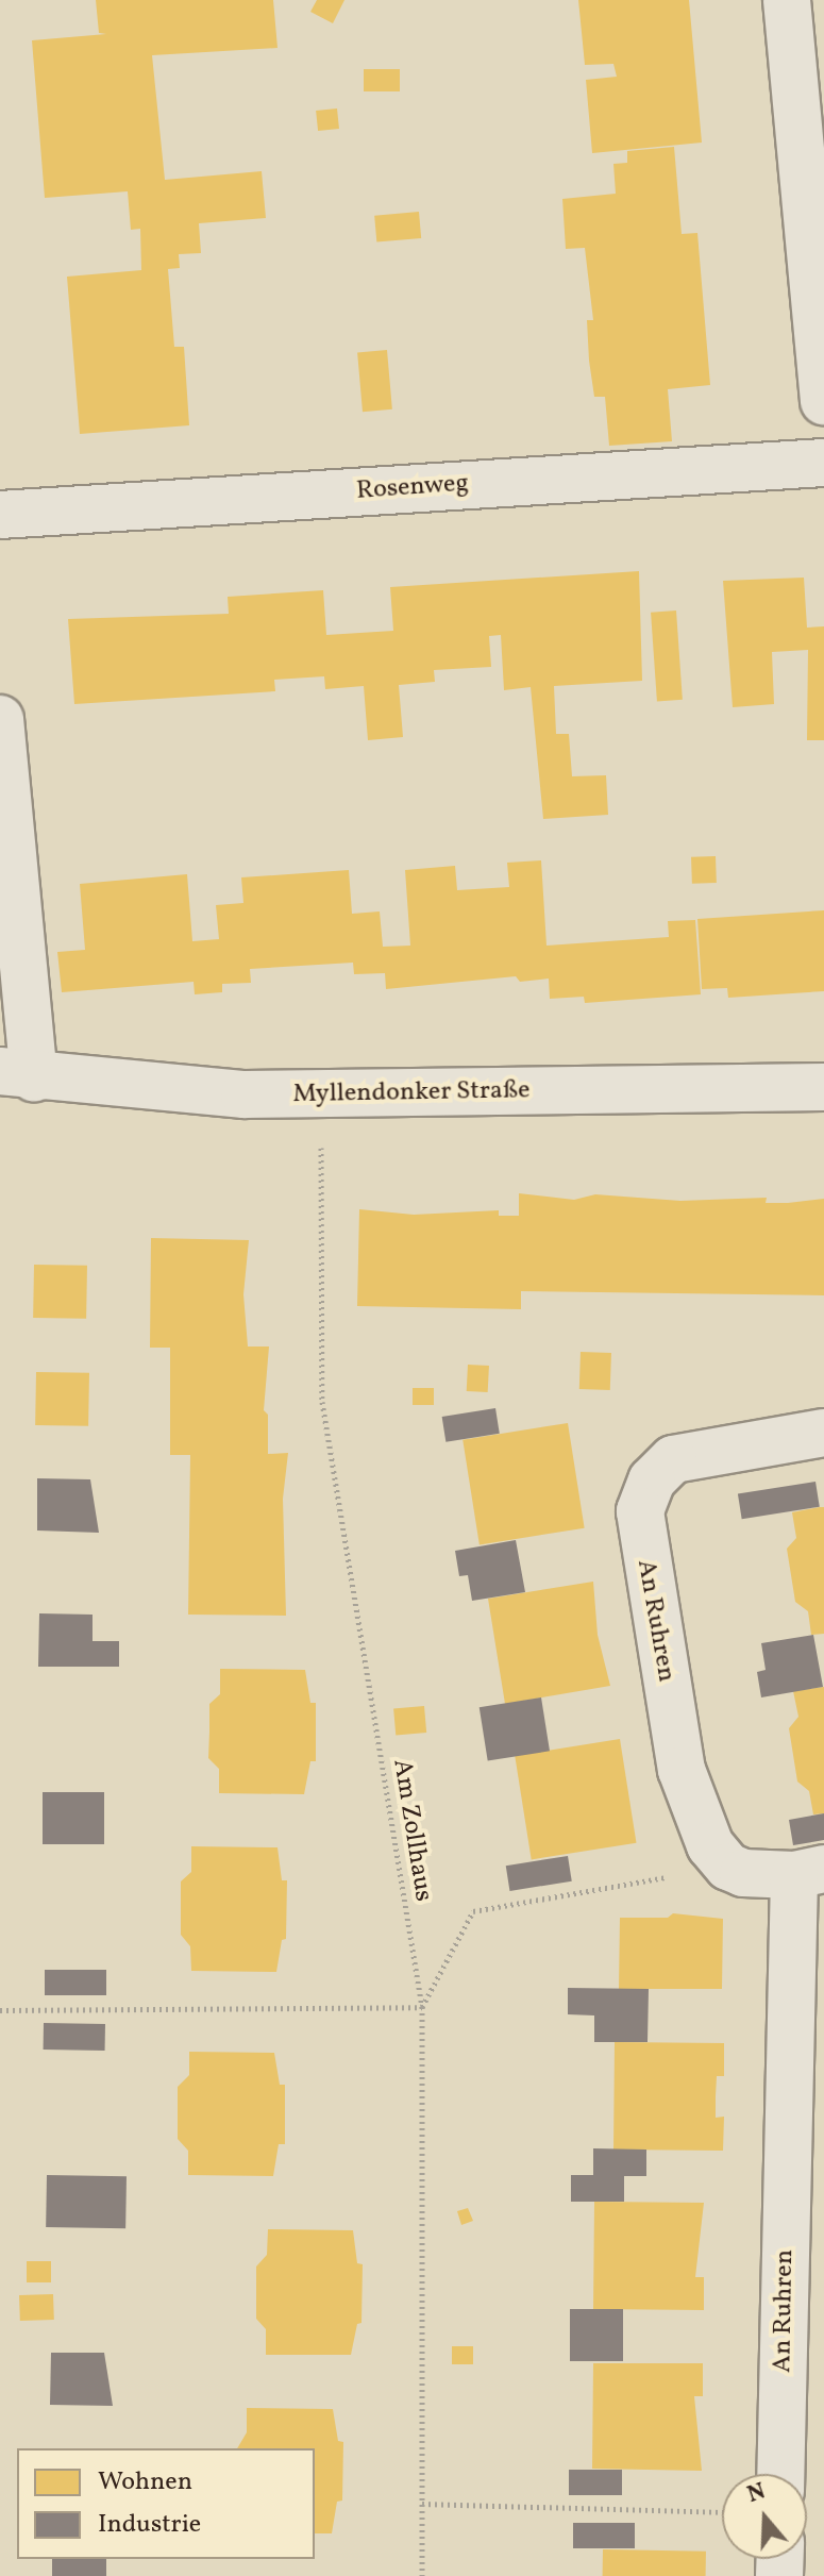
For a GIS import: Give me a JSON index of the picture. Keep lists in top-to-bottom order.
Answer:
{
  "streets": {
    "street": ["Rosenweg", "Myllendonker Straße", "An Ruhren"],
    "path": ["Am Zollhaus"]
  },
  "crossings": [
    ["Myllendonker Straße", "Am Zollhaus"]
  ],
  "legend": ["Wohnen", "Industrie"],
  "north": "top"
}
